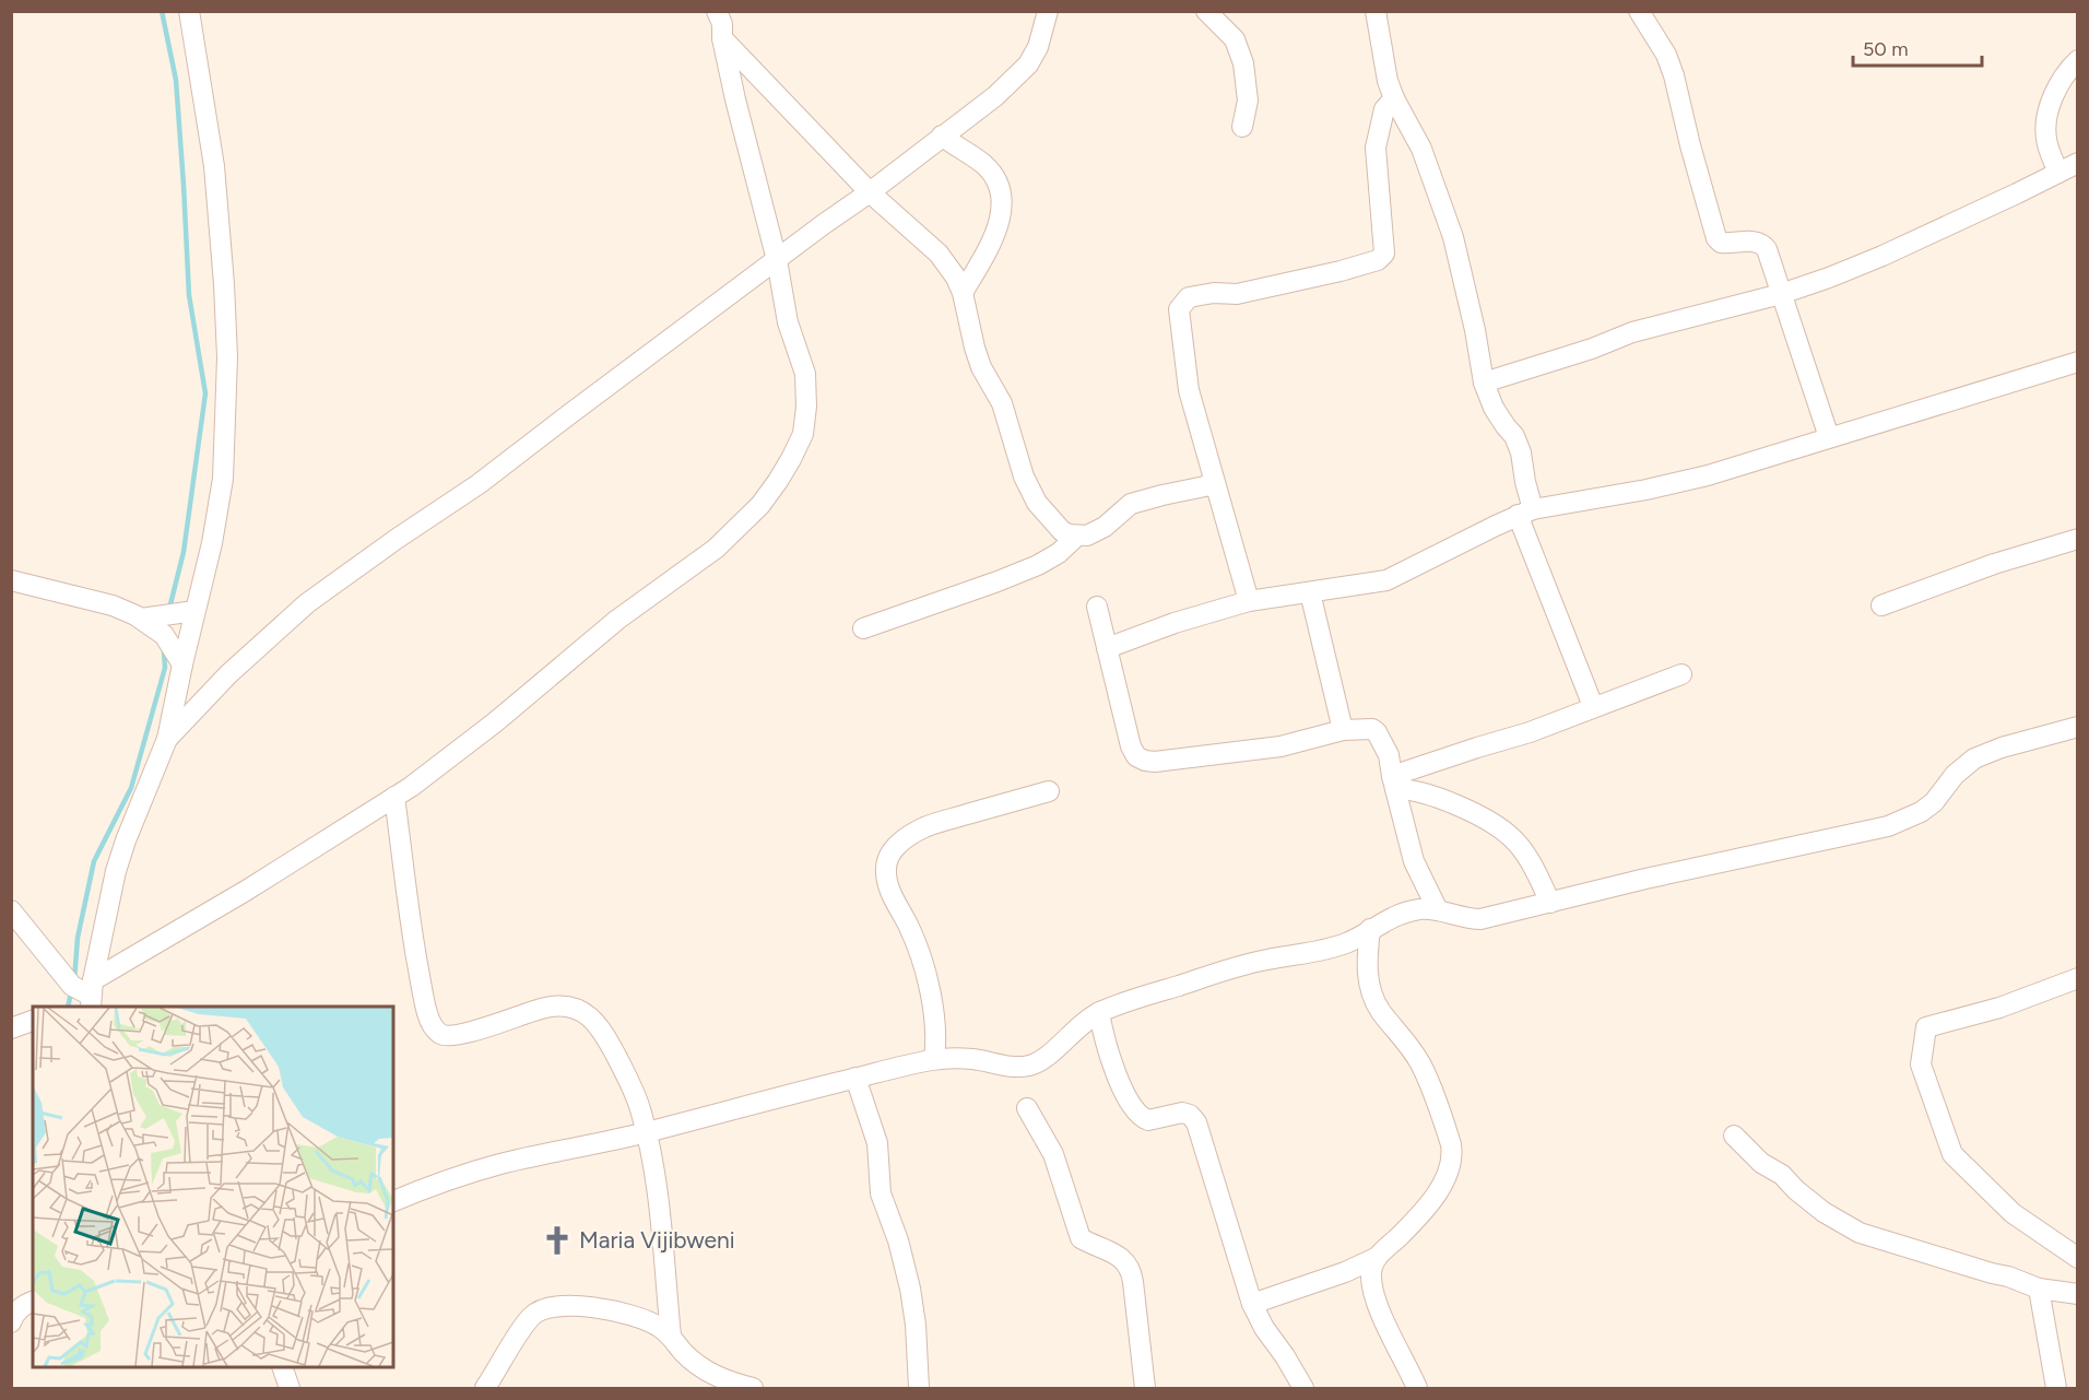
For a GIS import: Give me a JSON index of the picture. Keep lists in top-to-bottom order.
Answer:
{
  "places": {
    "church": ["Maria Vijibweni"]
  },
  "scale_bar": "50 m"
}
